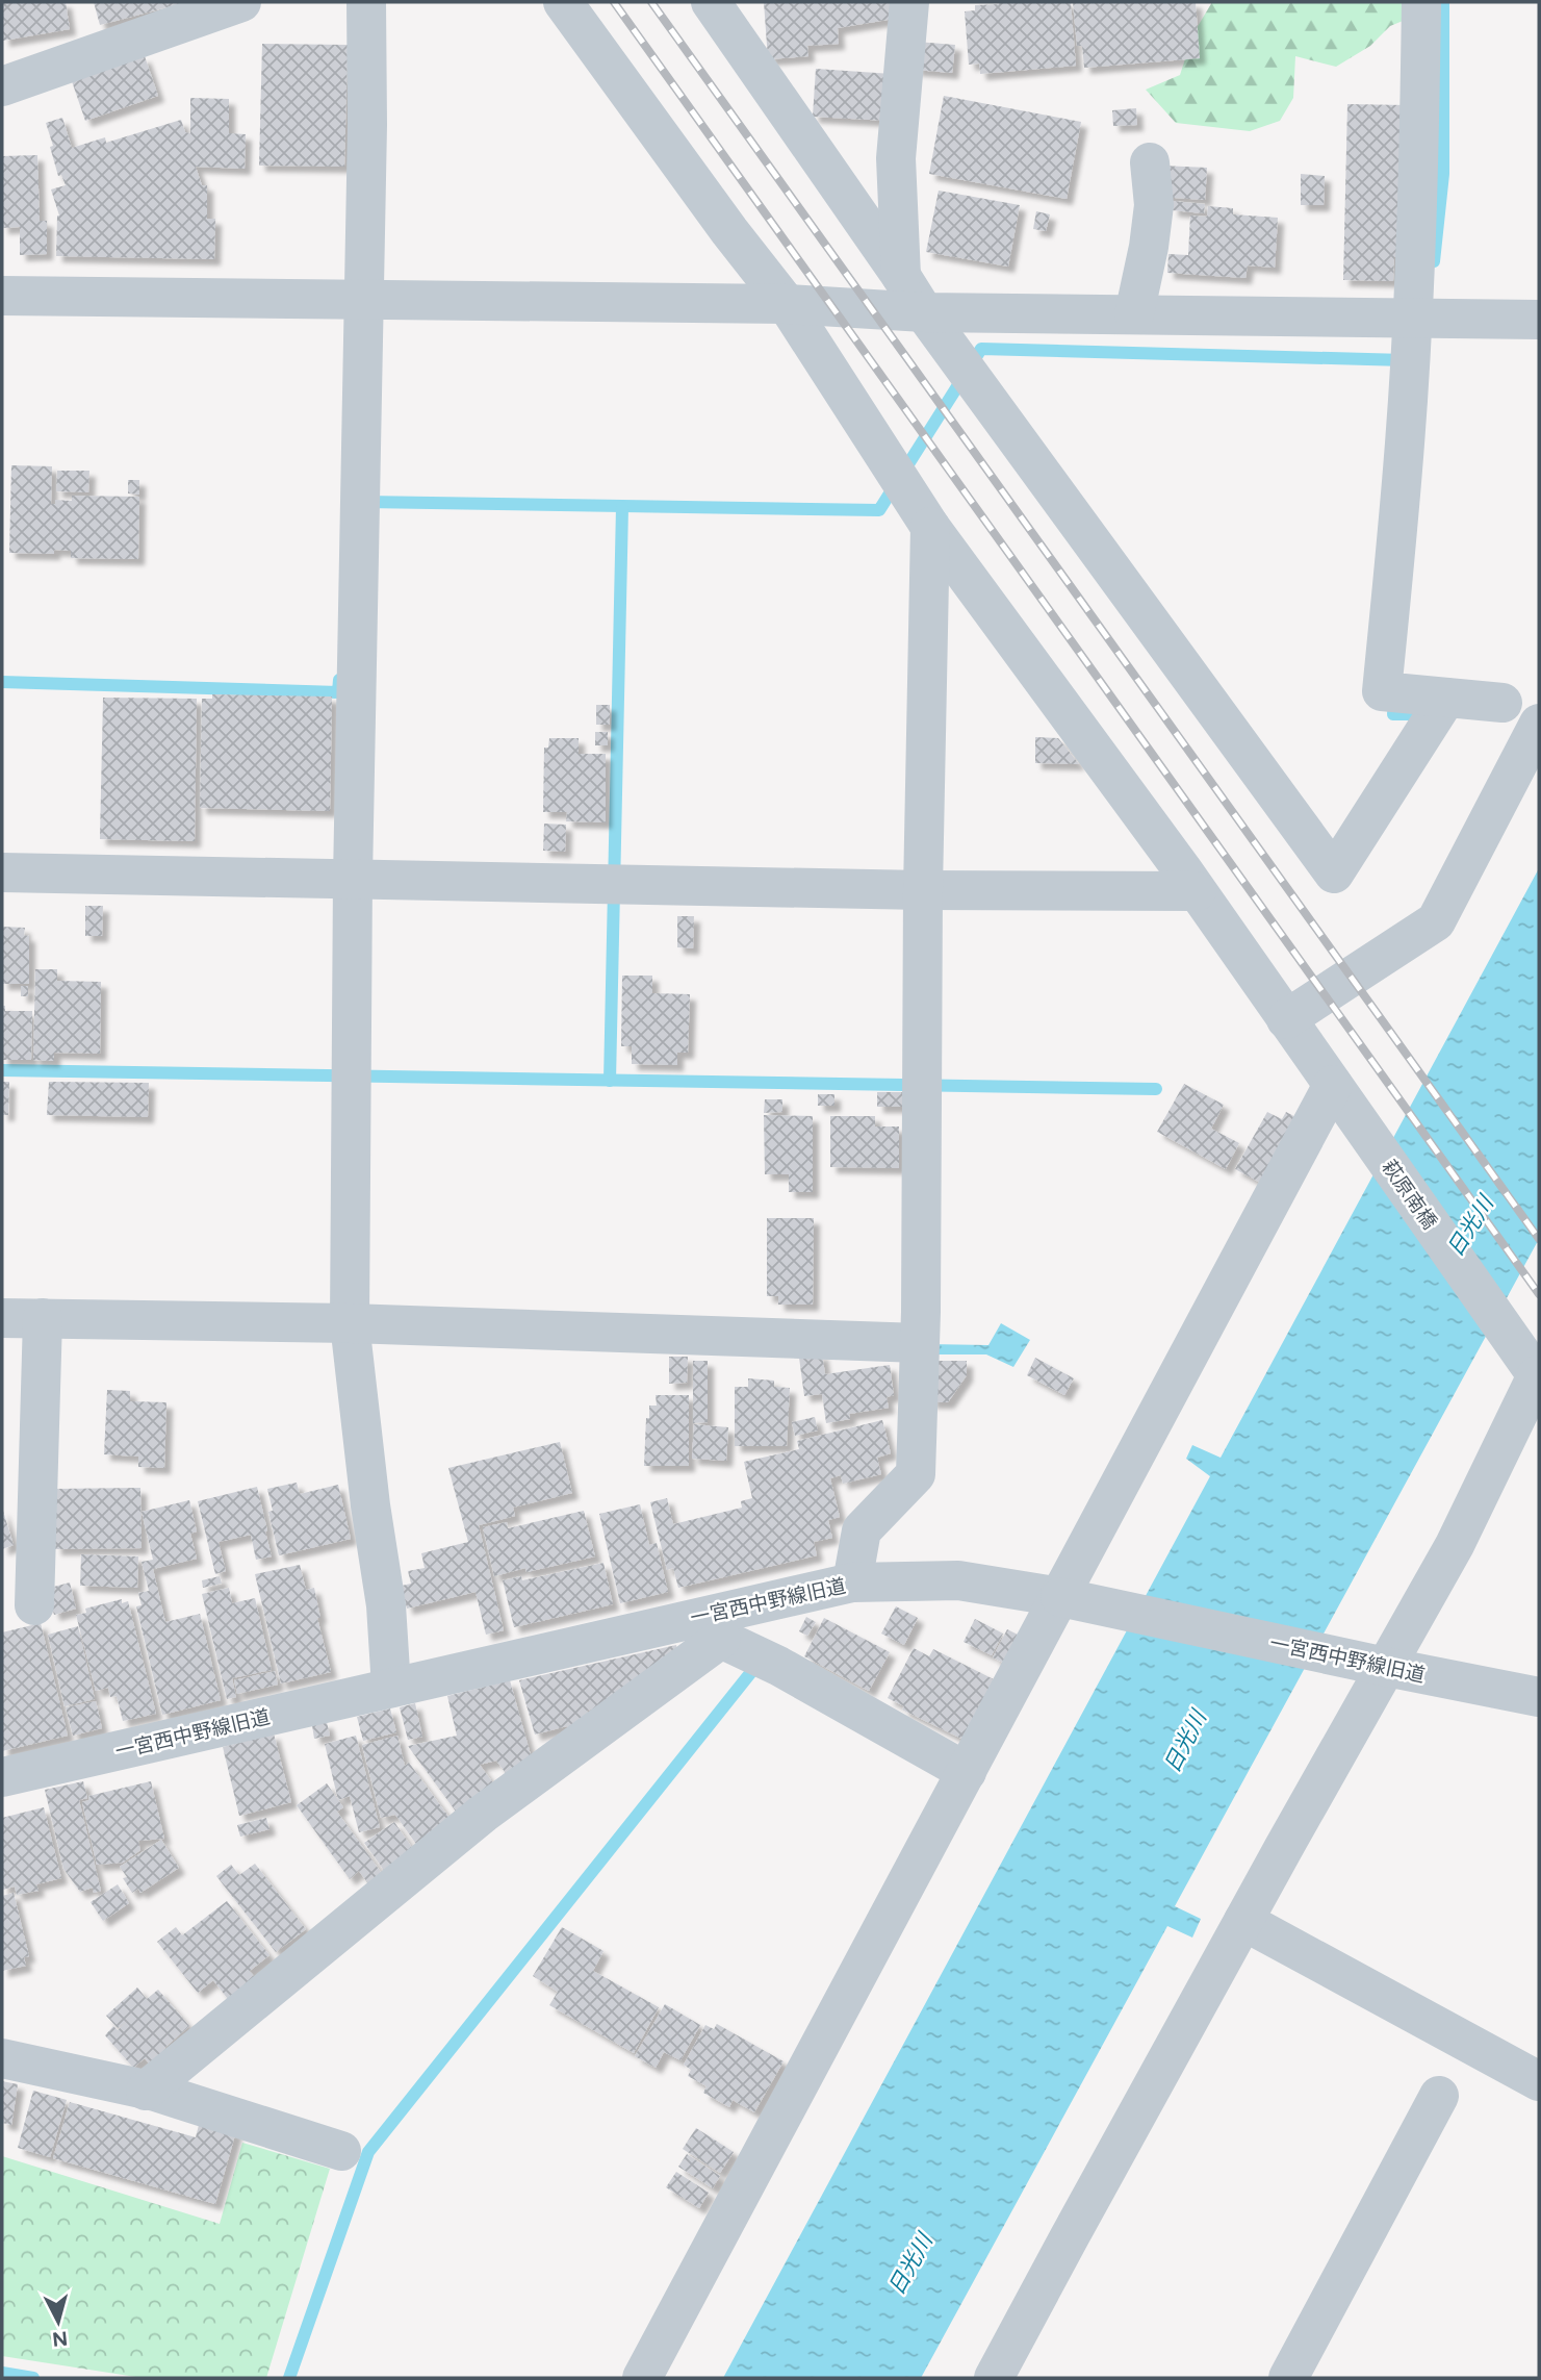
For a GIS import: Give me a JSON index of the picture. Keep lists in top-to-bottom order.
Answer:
{
  "streets": {
    "street": ["萩原南橋", "一宮西中野線旧道"]
  },
  "water": ["日光川"],
  "north": "bottom"
}
